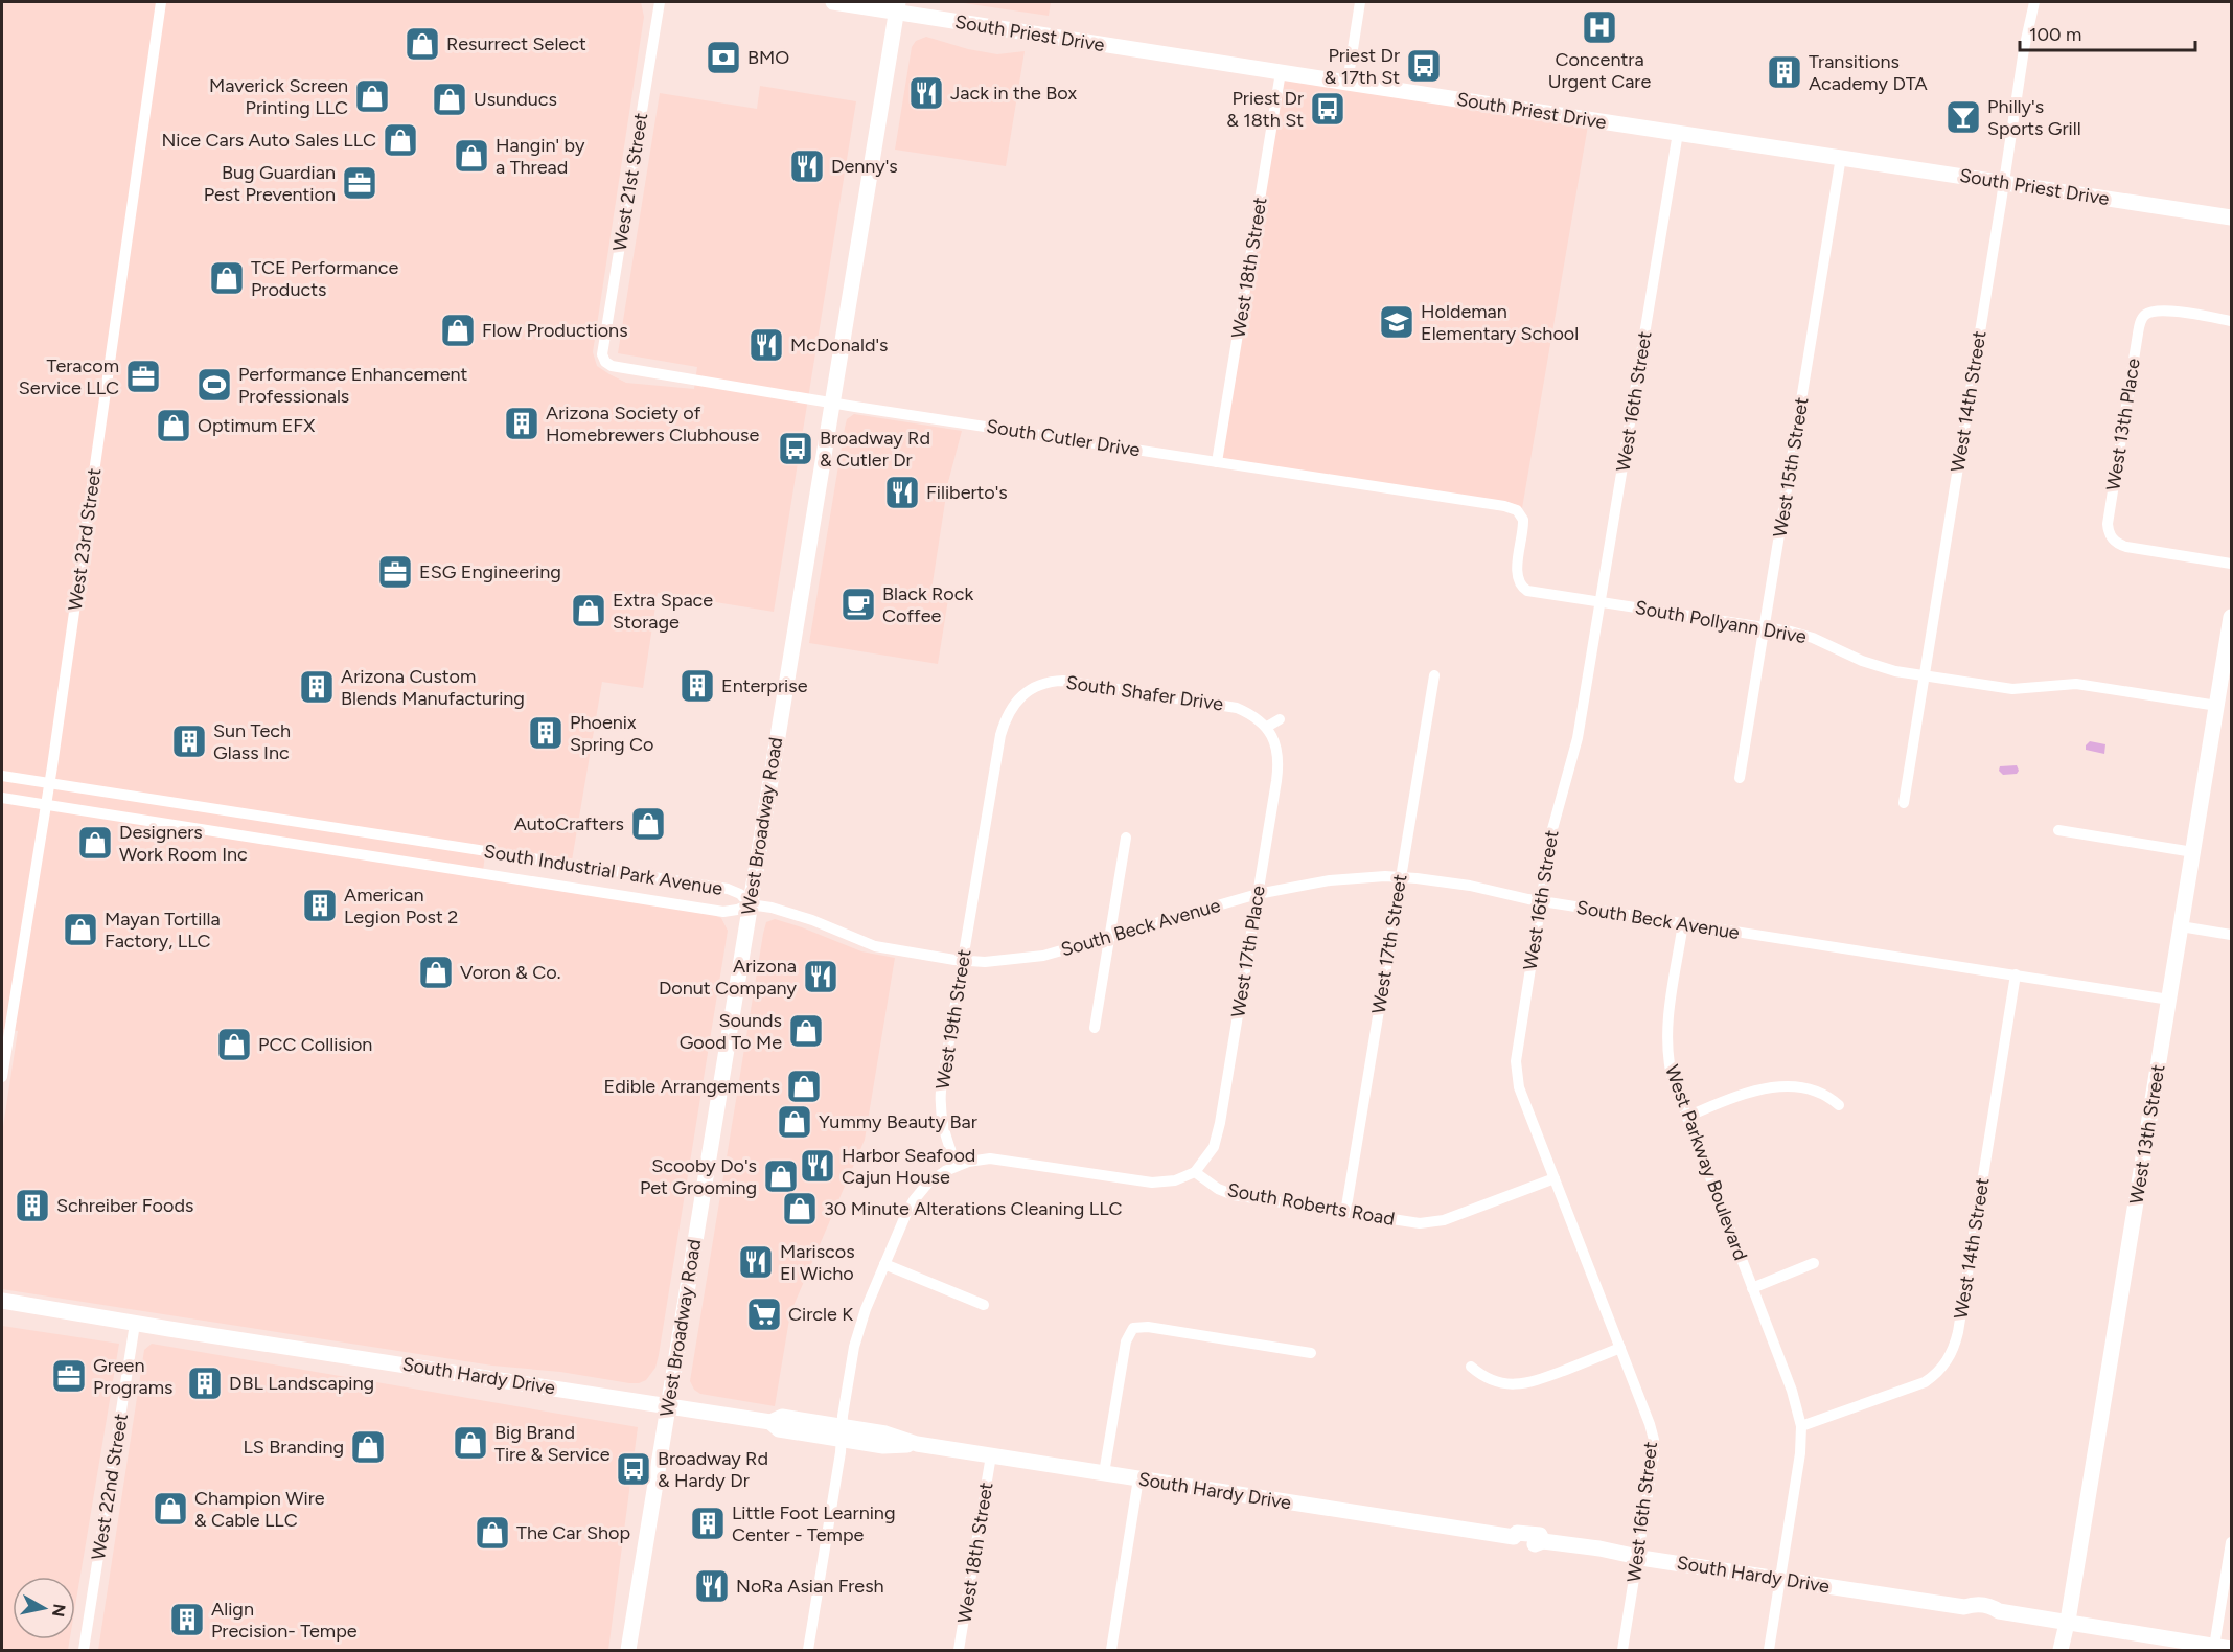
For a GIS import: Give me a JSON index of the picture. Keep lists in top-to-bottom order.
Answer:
{
  "streets": {
    "street": [
      "South Priest Drive",
      "West 21st Street",
      "West 18th Street",
      "West 16th Street",
      "West 14th Street",
      "West 13th Place",
      "South Cutler Drive",
      "West 15th Street",
      "West 23rd Street",
      "South Pollyann Drive",
      "South Shafer Drive",
      "West Broadway Road",
      "South Industrial Park Avenue",
      "South Beck Avenue",
      "West 17th Street",
      "West 17th Place",
      "West 19th Street",
      "West 13th Street",
      "West Parkway Boulevard",
      "South Roberts Road",
      "South Hardy Drive",
      "West 22nd Street"
    ]
  },
  "crossings": [
    ["South Priest Drive", "West 18th Street"],
    ["South Priest Drive", "West 16th Street"],
    ["South Priest Drive", "West 14th Street"],
    ["South Priest Drive", "West 15th Street"],
    ["South Priest Drive", "West Broadway Road"],
    ["West 21st Street", "South Cutler Drive"],
    ["West 18th Street", "South Cutler Drive"],
    ["West 18th Street", "South Hardy Drive"],
    ["West 16th Street", "South Pollyann Drive"],
    ["West 16th Street", "South Beck Avenue"],
    ["West 16th Street", "South Roberts Road"],
    ["West 16th Street", "South Hardy Drive"],
    ["West 14th Street", "South Pollyann Drive"],
    ["West 14th Street", "South Beck Avenue"],
    ["West 14th Street", "West Parkway Boulevard"],
    ["South Cutler Drive", "South Pollyann Drive"],
    ["South Cutler Drive", "West Broadway Road"],
    ["West 15th Street", "South Pollyann Drive"],
    ["West 23rd Street", "South Industrial Park Avenue"],
    ["South Pollyann Drive", "West 13th Street"],
    ["South Shafer Drive", "West 17th Place"],
    ["South Shafer Drive", "West 19th Street"],
    ["West Broadway Road", "South Industrial Park Avenue"],
    ["West Broadway Road", "South Beck Avenue"],
    ["West Broadway Road", "South Hardy Drive"],
    ["South Industrial Park Avenue", "South Beck Avenue"],
    ["South Beck Avenue", "West 17th Street"],
    ["South Beck Avenue", "West 17th Place"],
    ["South Beck Avenue", "West 19th Street"],
    ["South Beck Avenue", "West 13th Street"],
    ["South Beck Avenue", "West Parkway Boulevard"],
    ["West 17th Street", "South Roberts Road"],
    ["West 17th Place", "South Roberts Road"],
    ["West 13th Street", "South Hardy Drive"],
    ["West Parkway Boulevard", "South Hardy Drive"],
    ["South Hardy Drive", "West 22nd Street"]
  ],
  "places": {
    "hospital": ["Concentra Urgent Care"],
    "shop": [
      "Resurrect Select",
      "Maverick Screen Printing LLC",
      "Usunducs",
      "Nice Cars Auto Sales LLC",
      "Hangin' by a Thread",
      "TCE Performance Products",
      "Flow Productions",
      "Optimum EFX",
      "Extra Space Storage",
      "AutoCrafters",
      "Designers Work Room Inc",
      "Mayan Tortilla Factory, LLC",
      "Voron & Co.",
      "Sounds Good To Me",
      "PCC Collision",
      "Edible Arrangements",
      "Yummy Beauty Bar",
      "Scooby Do's Pet Grooming",
      "30 Minute Alterations Cleaning LLC",
      "Big Brand Tire & Service",
      "LS Branding",
      "Champion Wire & Cable LLC",
      "The Car Shop"
    ],
    "bank": ["BMO"],
    "bus stop": [
      "Priest Dr & 17th St",
      "Priest Dr & 18th St",
      "Broadway Rd & Cutler Dr",
      "Broadway Rd & Hardy Dr"
    ],
    "building": [
      "Transitions Academy DTA",
      "Arizona Society of Homebrewers Clubhouse",
      "Enterprise",
      "Arizona Custom Blends Manufacturing",
      "Phoenix Spring Co",
      "Sun Tech Glass Inc",
      "American Legion Post 2",
      "Schreiber Foods",
      "DBL Landscaping",
      "Little Foot Learning Center - Tempe",
      "Align Precision- Tempe"
    ],
    "restaurant": [
      "Jack in the Box",
      "Denny's",
      "McDonald's",
      "Filiberto's",
      "Arizona Donut Company",
      "Harbor Seafood Cajun House",
      "Mariscos El Wicho",
      "NoRa Asian Fresh"
    ],
    "bar": ["Philly's Sports Grill"],
    "office": [
      "Bug Guardian Pest Prevention",
      "Teracom Service LLC",
      "ESG Engineering",
      "Green Programs"
    ],
    "school or university": ["Holdeman Elementary School"],
    "sports": ["Performance Enhancement Professionals"],
    "cafe": ["Black Rock Coffee"],
    "supermarket": ["Circle K"]
  },
  "scale_bar": "100 m",
  "north": "right"
}
